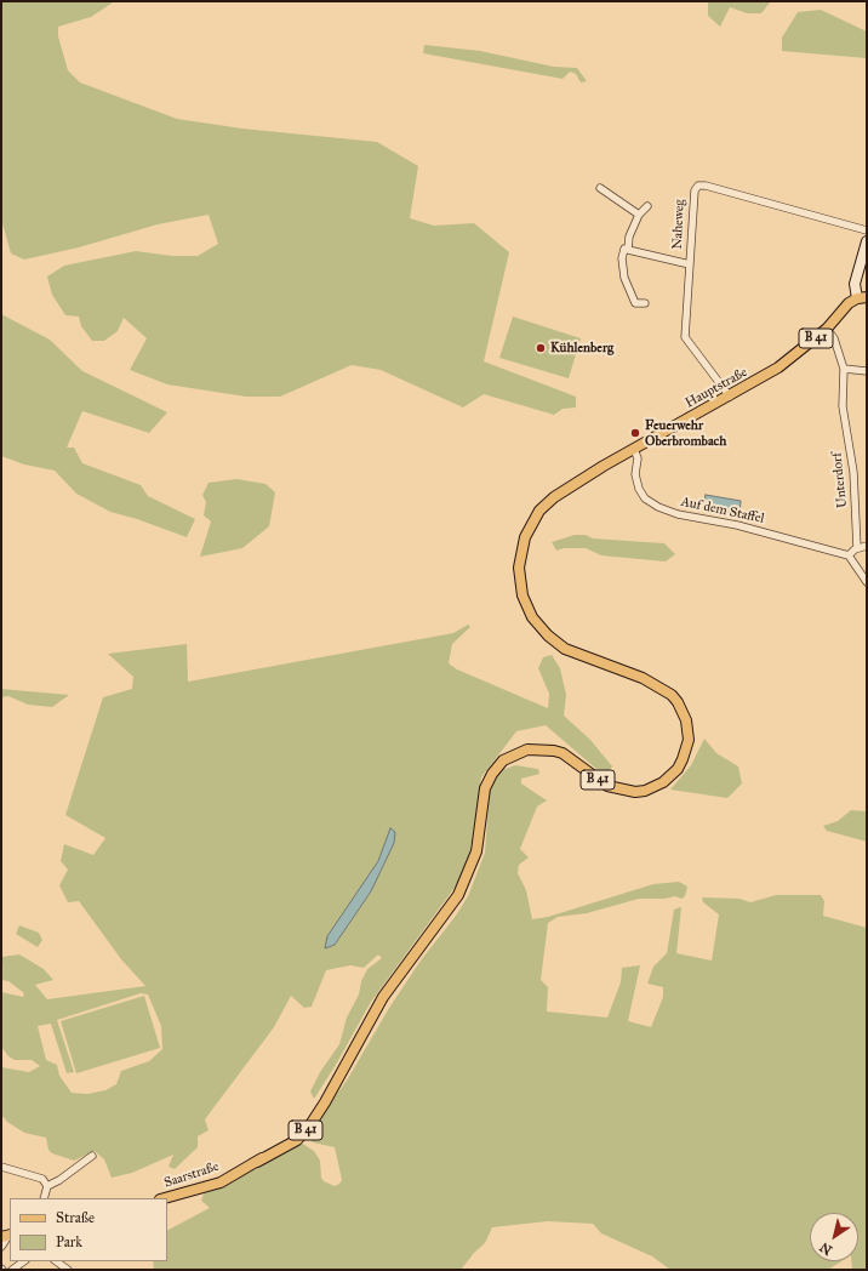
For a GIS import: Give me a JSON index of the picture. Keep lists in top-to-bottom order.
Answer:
{
  "streets": {
    "main road": ["B 41", "Hauptstraße", "Saarstraße"],
    "street": ["Naheweg", "Unterdorf", "Auf dem Staffel"]
  },
  "crossings": [
    ["Naheweg", "Hauptstraße"],
    ["Hauptstraße", "Unterdorf"],
    ["Hauptstraße", "Auf dem Staffel"],
    ["Hauptstraße", "Saarstraße"]
  ],
  "places": ["Kühlenberg", "Feuerwehr Oberbrombach"],
  "legend": ["Straße", "Park"],
  "north": "bottom left"
}
